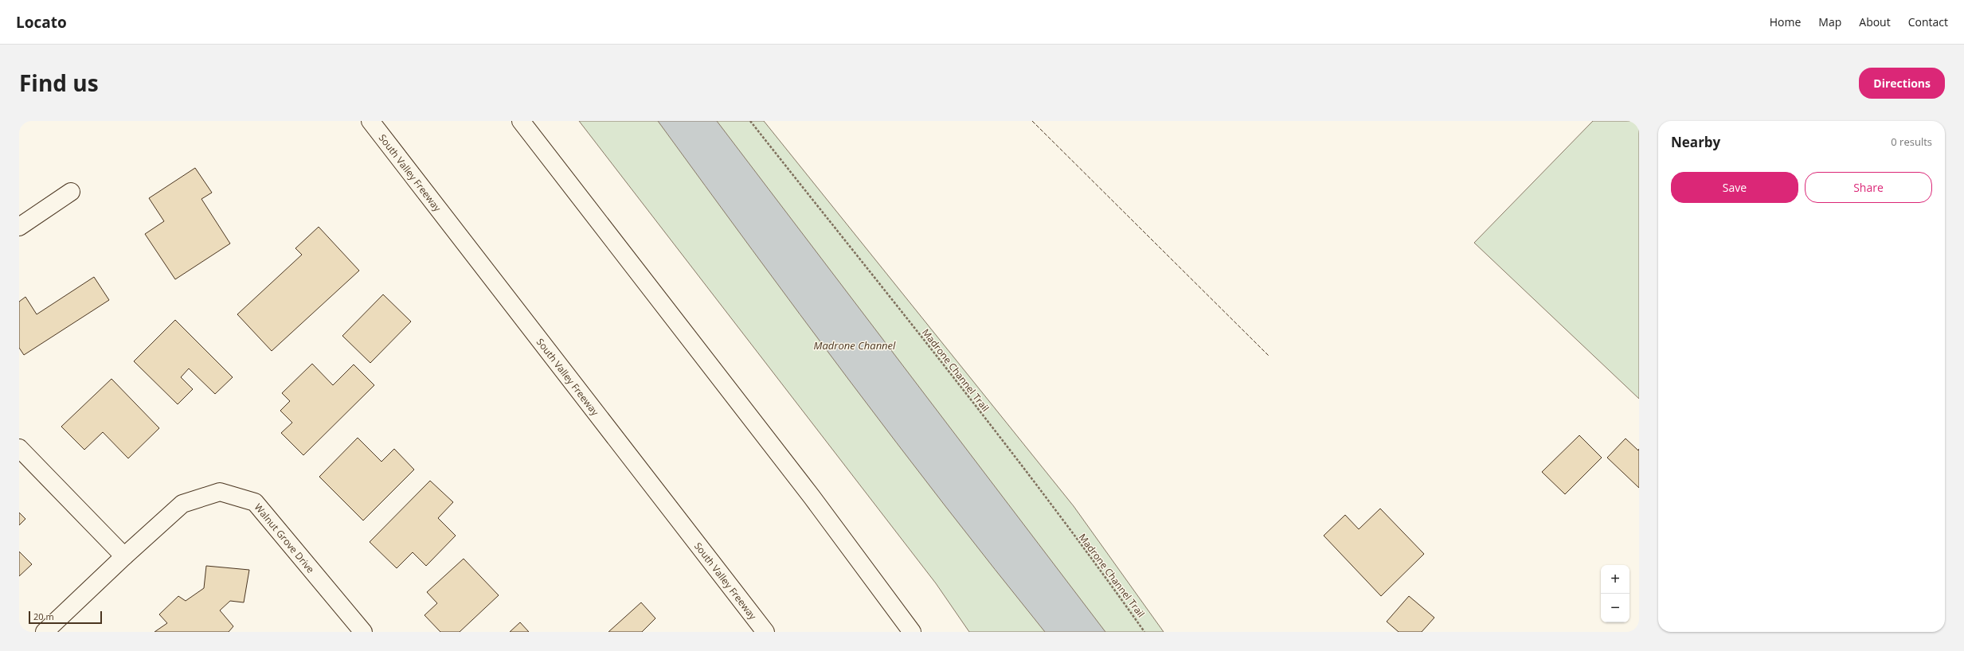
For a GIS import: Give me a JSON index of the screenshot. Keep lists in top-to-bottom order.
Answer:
{
  "streets": {
    "main road": ["South Valley Freeway", "Walnut Grove Drive"],
    "path": ["Madrone Channel Trail"]
  },
  "water": ["Madrone Channel"],
  "scale_bar": "20 m",
  "page": {
    "header": "Locato",
    "nav": [
      "Home",
      "Map",
      "About",
      "Contact"
    ],
    "title": "Find us",
    "buttons": [
      "Directions",
      ["Save", "Share"]
    ],
    "heading": ["Nearby", "0 results"],
    "map_buttons": ["+", "−"],
    "scale": "20 m"
  }
}
